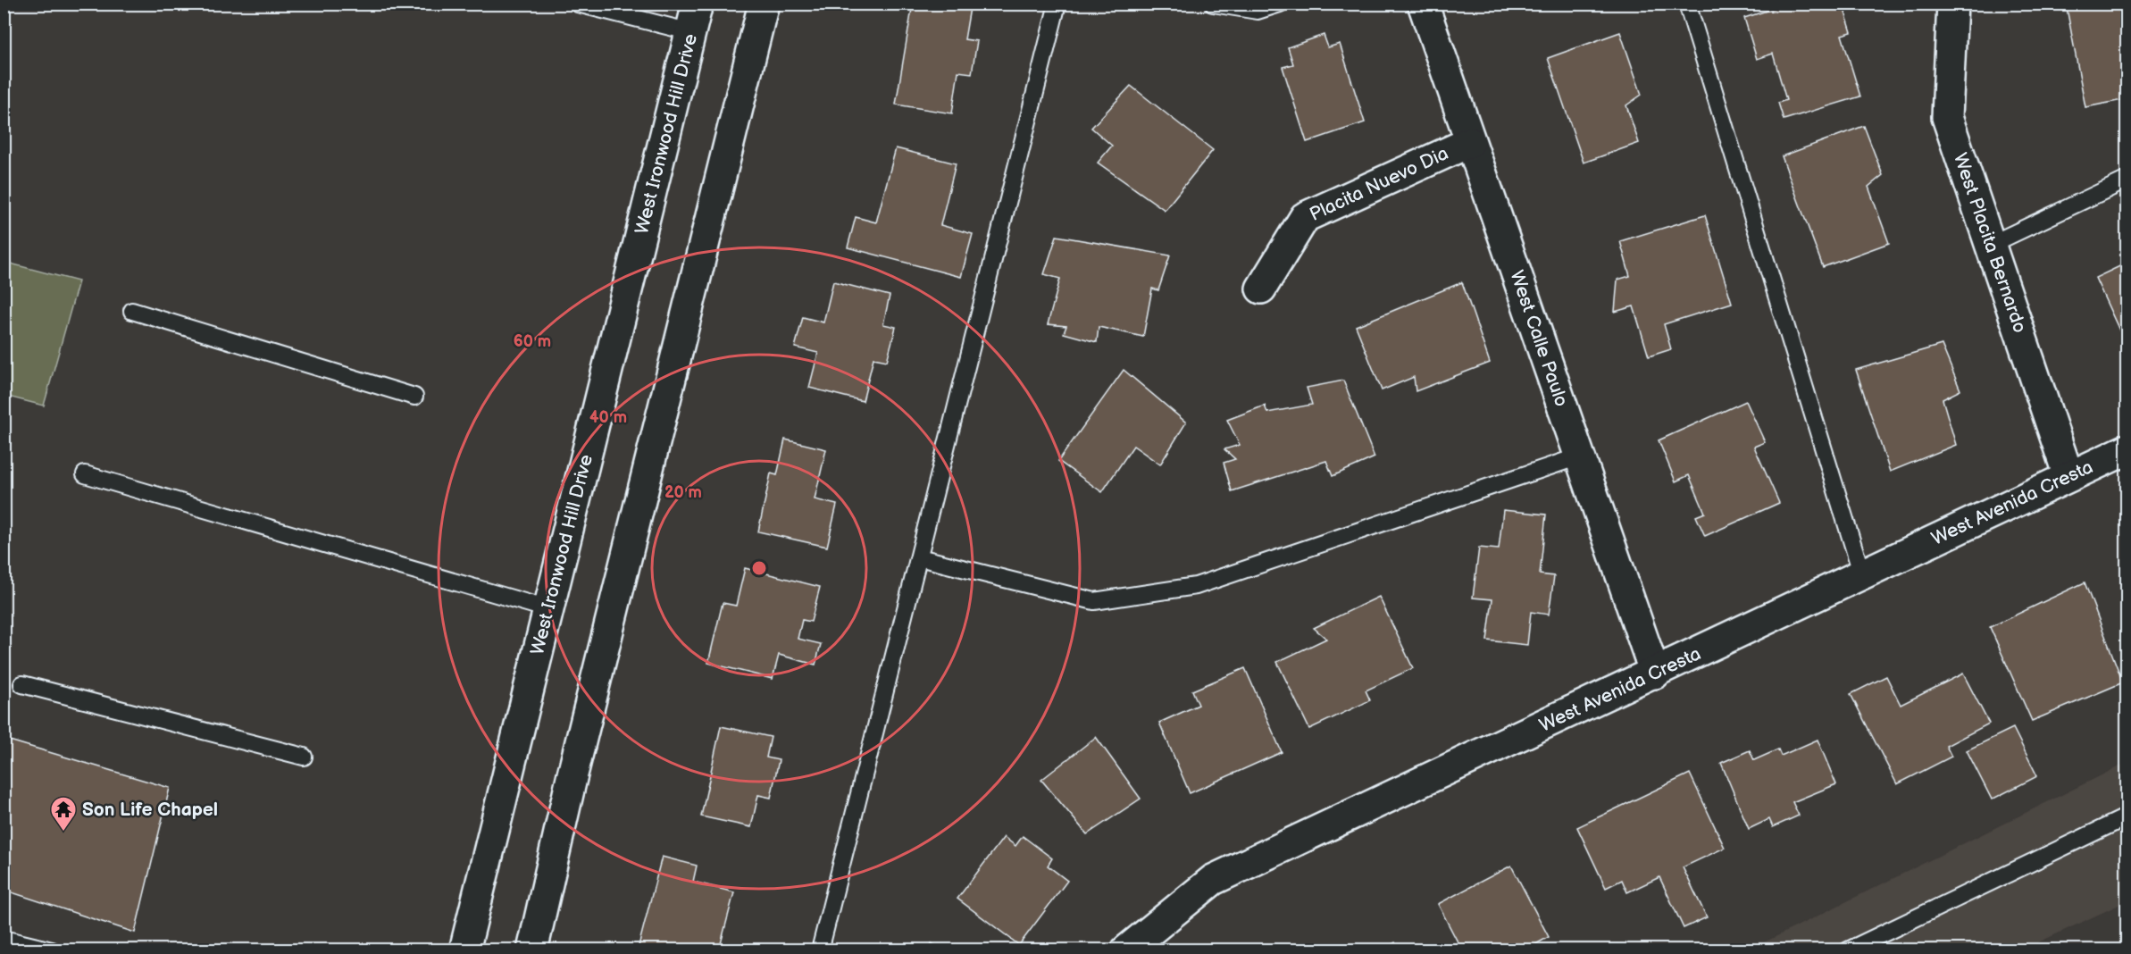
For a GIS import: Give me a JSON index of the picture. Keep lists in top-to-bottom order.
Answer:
{
  "streets": {
    "street": [
      "West Ironwood Hill Drive",
      "Placita Nuevo Dia",
      "West Placita Bernardo",
      "West Calle Paulo",
      "West Avenida Cresta"
    ]
  },
  "crossings": [
    ["Placita Nuevo Dia", "West Calle Paulo"],
    ["West Placita Bernardo", "West Avenida Cresta"],
    ["West Calle Paulo", "West Avenida Cresta"]
  ],
  "places": {
    "temple": ["Son Life Chapel"]
  },
  "rings": ["60 m", "40 m", "20 m"]
}
